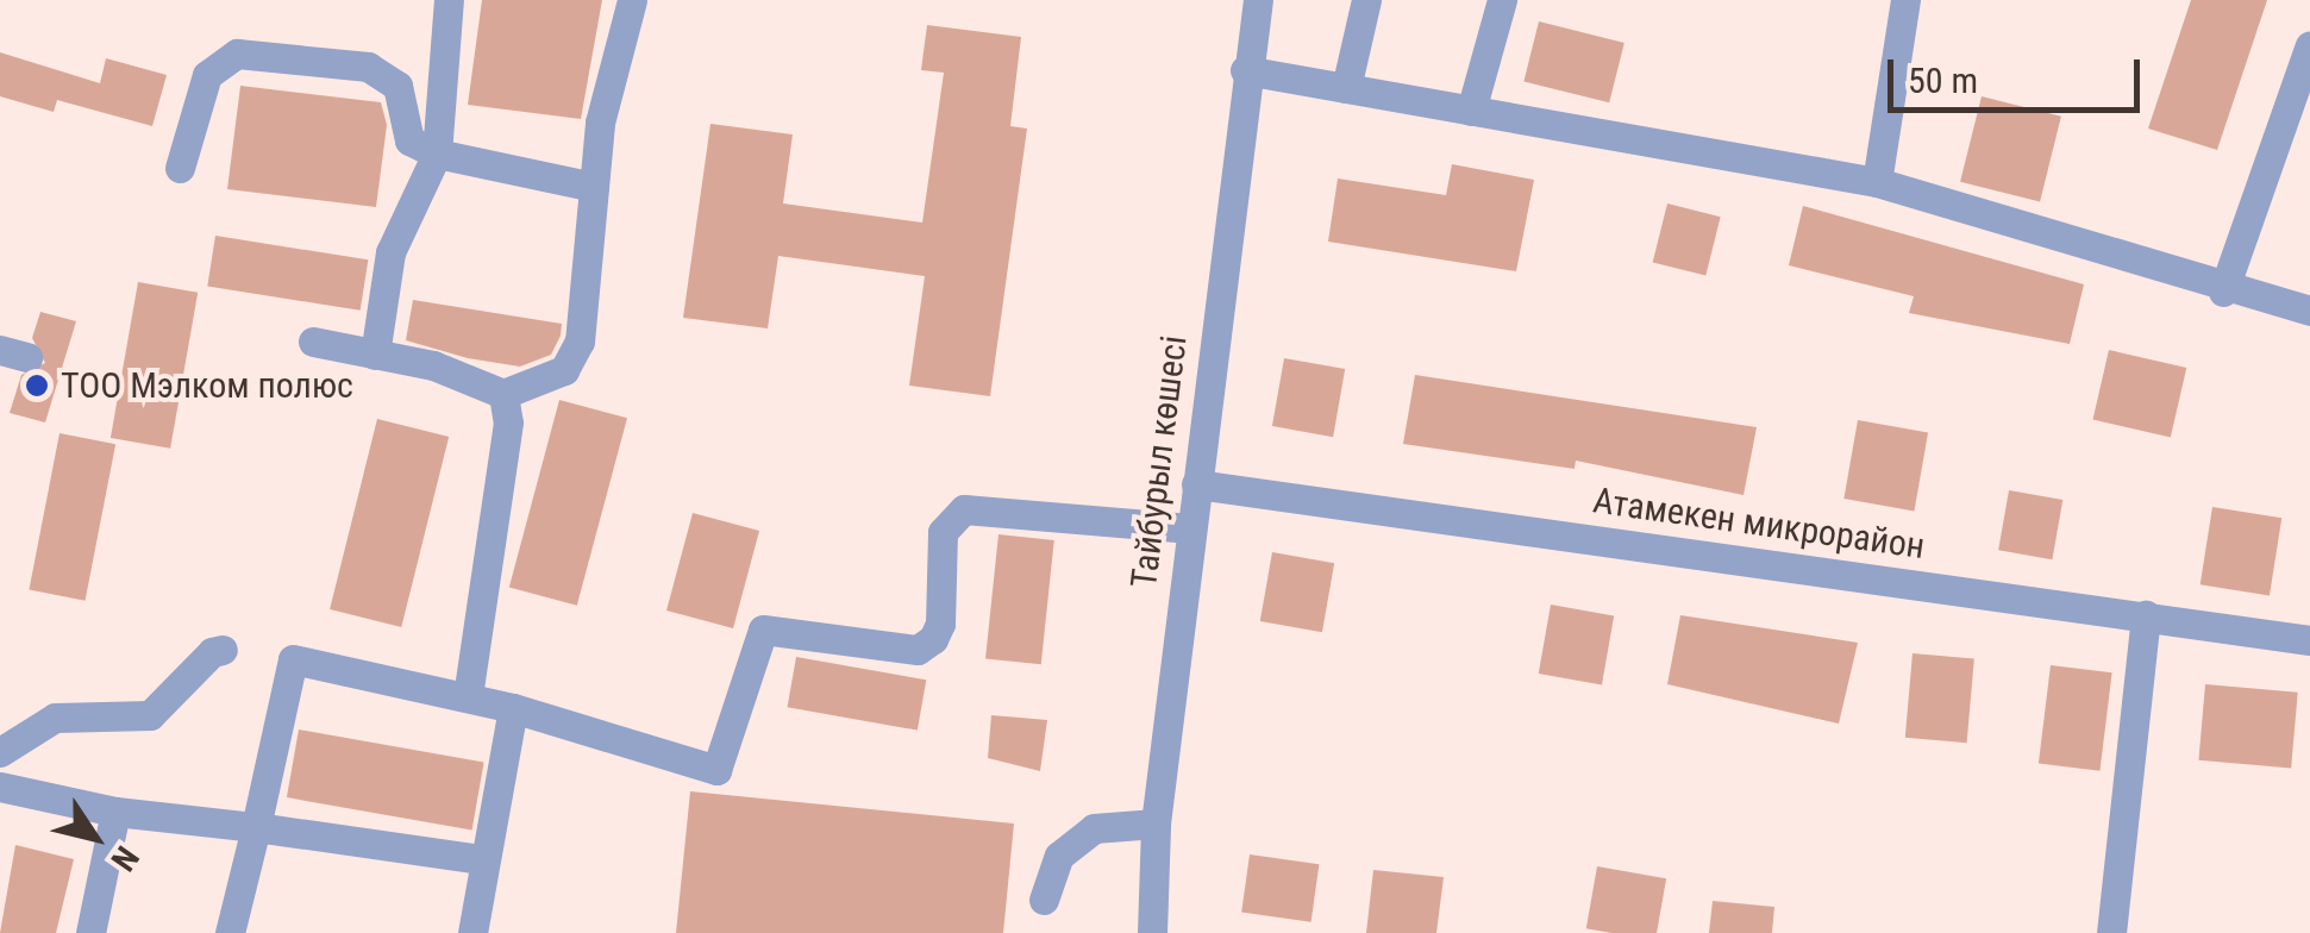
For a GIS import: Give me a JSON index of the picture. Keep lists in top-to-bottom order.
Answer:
{
  "streets": {
    "street": ["Тайбурыл көшесі", "Атамекен микрорайон"]
  },
  "crossings": [
    ["Тайбурыл көшесі", "Атамекен микрорайон"]
  ],
  "places": ["ТОО Мэлком полюс"],
  "scale_bar": "50 m",
  "north": "bottom right"
}
